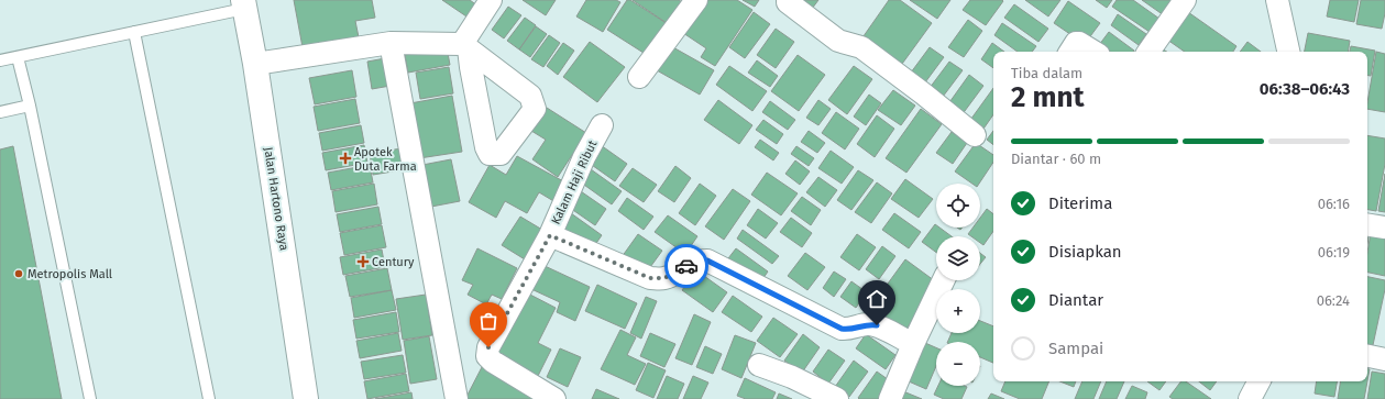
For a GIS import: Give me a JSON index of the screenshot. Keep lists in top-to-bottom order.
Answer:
{
  "streets": {
    "street": ["Kalam Haji Ribut", "Jalan Hartono Raya"]
  },
  "places": {
    "health": ["Apotek Duta Farma", "Century"],
    "other": ["Metropolis Mall"]
  },
  "page": {
    "heading": ["2 mnt", "Tiba dalam", "06:38–06:43"],
    "bar": "Diantar · 60 m",
    "list": [
      ["Diterima", "06:16"],
      ["Disiapkan", "06:19"],
      ["Diantar", "06:24"],
      "Sampai"
    ],
    "map_buttons": ["+", "−"]
  }
}
